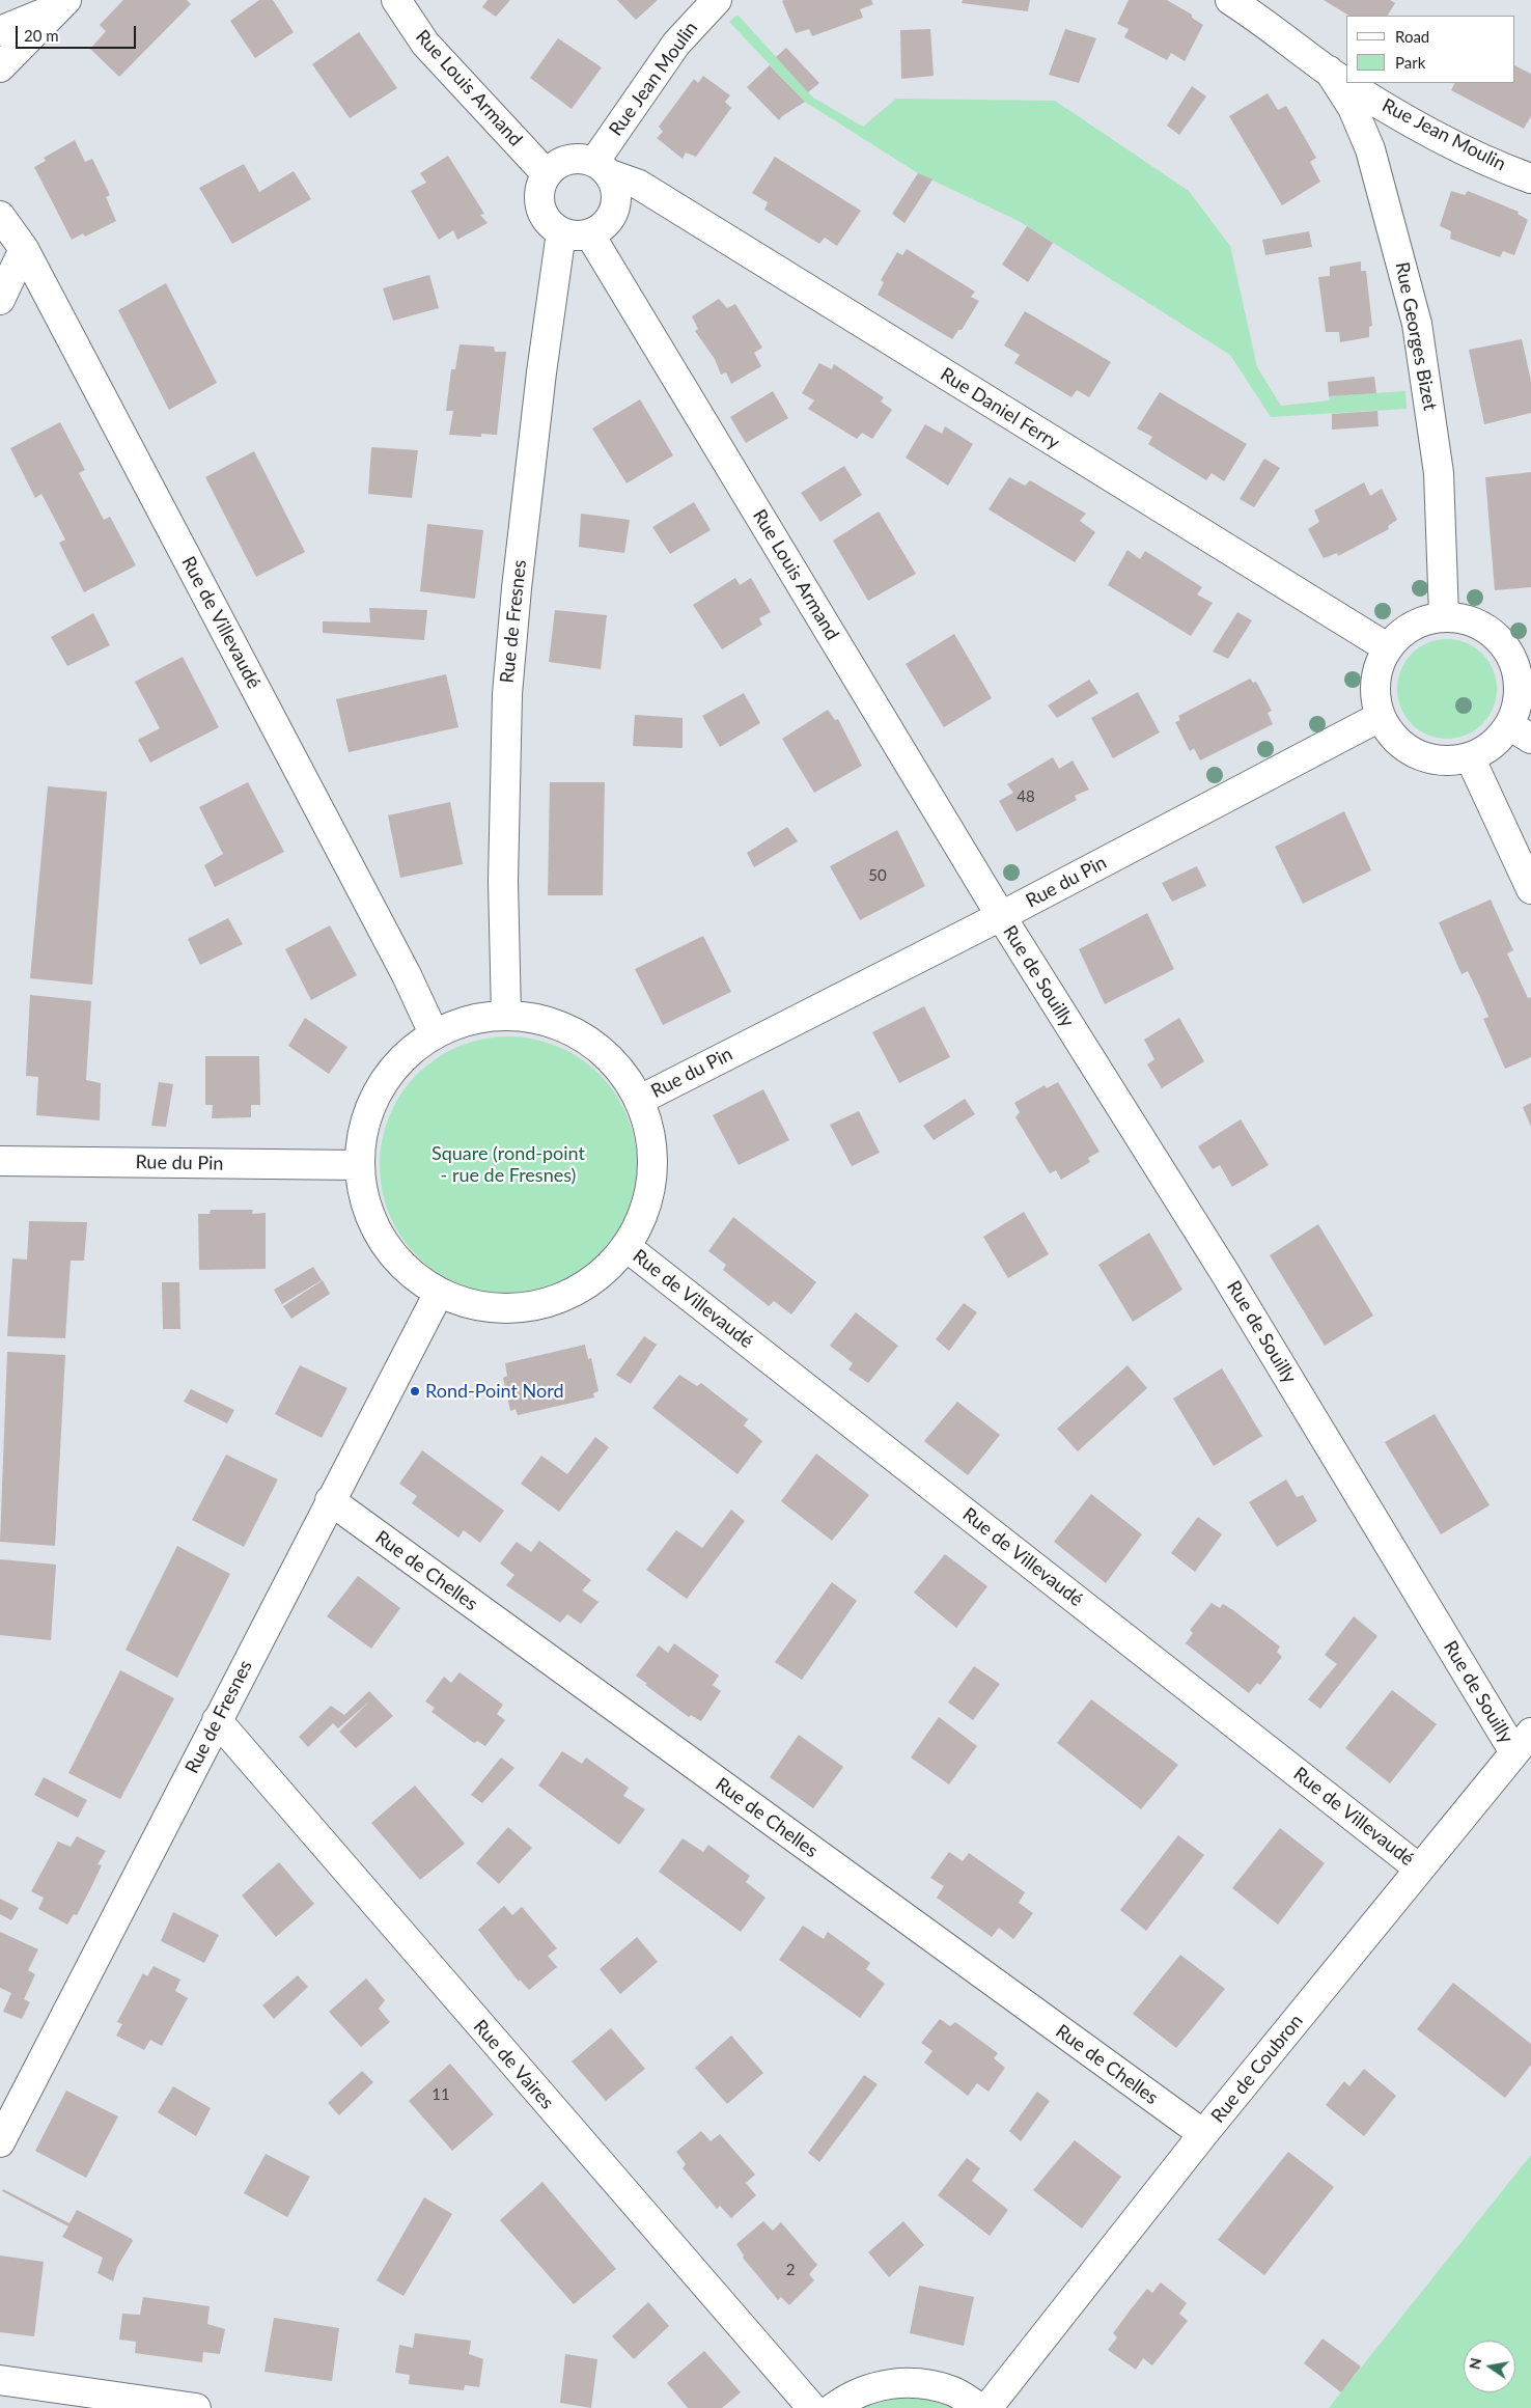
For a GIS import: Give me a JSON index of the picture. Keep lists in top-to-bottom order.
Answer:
{
  "streets": {
    "street": [
      "Rue Jean Moulin",
      "Rue Louis Armand",
      "Rue Georges Bizet",
      "Rue Daniel Ferry",
      "Rue de Fresnes",
      "Rue de Villevaudé",
      "Rue du Pin",
      "Rue de Souilly",
      "Rue de Chelles",
      "Rue de Vaires",
      "Rue de Coubron"
    ]
  },
  "crossings": [
    ["Rue Jean Moulin", "Rue Louis Armand"],
    ["Rue Jean Moulin", "Rue Georges Bizet"],
    ["Rue Jean Moulin", "Rue Daniel Ferry"],
    ["Rue Jean Moulin", "Rue de Fresnes"],
    ["Rue Louis Armand", "Rue Daniel Ferry"],
    ["Rue Louis Armand", "Rue de Fresnes"],
    ["Rue Louis Armand", "Rue du Pin"],
    ["Rue Louis Armand", "Rue de Souilly"],
    ["Rue Georges Bizet", "Rue Daniel Ferry"],
    ["Rue Georges Bizet", "Rue du Pin"],
    ["Rue Daniel Ferry", "Rue de Fresnes"],
    ["Rue Daniel Ferry", "Rue du Pin"],
    ["Rue de Fresnes", "Rue de Chelles"],
    ["Rue de Fresnes", "Rue de Vaires"],
    ["Rue de Villevaudé", "Rue de Coubron"],
    ["Rue du Pin", "Rue de Souilly"],
    ["Rue de Souilly", "Rue de Coubron"],
    ["Rue de Chelles", "Rue de Coubron"]
  ],
  "parks": ["Square (rond-point - rue de Fresnes)"],
  "places": ["Rond-Point Nord"],
  "house_numbers": [
    "48",
    "50",
    "11",
    "2"
  ],
  "legend": ["Road", "Park"],
  "scale_bar": "20 m",
  "north": "left"
}
